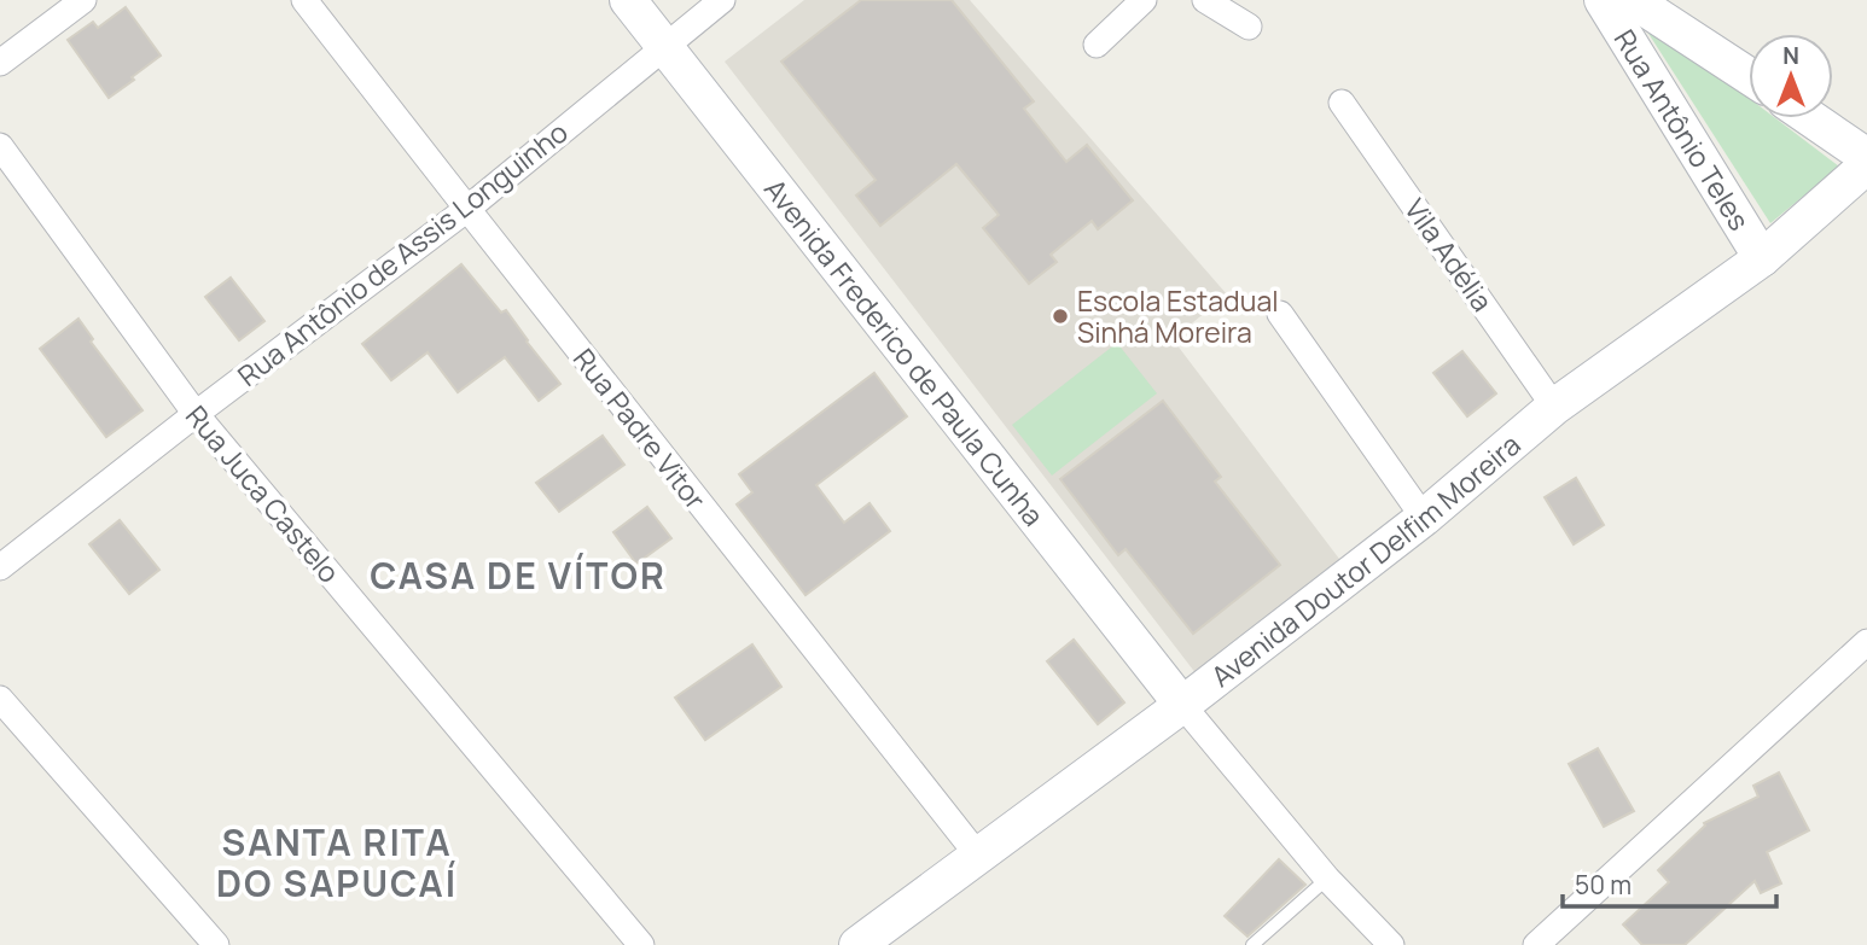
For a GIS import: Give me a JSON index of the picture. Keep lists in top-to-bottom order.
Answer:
{
  "streets": {
    "main road": ["Rua Antônio Teles", "Avenida Frederico de Paula Cunha", "Avenida Doutor Delfim Moreira"],
    "street": [
      "Rua Antônio de Assis Longuinho",
      "Vila Adélia",
      "Rua Padre Vitor",
      "Rua Juca Castelo"
    ]
  },
  "crossings": [
    ["Rua Antônio Teles", "Avenida Doutor Delfim Moreira"],
    ["Rua Antônio de Assis Longuinho", "Avenida Frederico de Paula Cunha"],
    ["Rua Antônio de Assis Longuinho", "Rua Padre Vitor"],
    ["Rua Antônio de Assis Longuinho", "Rua Juca Castelo"],
    ["Vila Adélia", "Avenida Doutor Delfim Moreira"],
    ["Avenida Frederico de Paula Cunha", "Avenida Doutor Delfim Moreira"],
    ["Rua Padre Vitor", "Avenida Doutor Delfim Moreira"]
  ],
  "districts": ["CASA DE VÍTOR", "SANTA RITA DO SAPUCAÍ"],
  "places": ["Escola Estadual Sinhá Moreira"],
  "scale_bar": "50 m",
  "north": "top"
}
